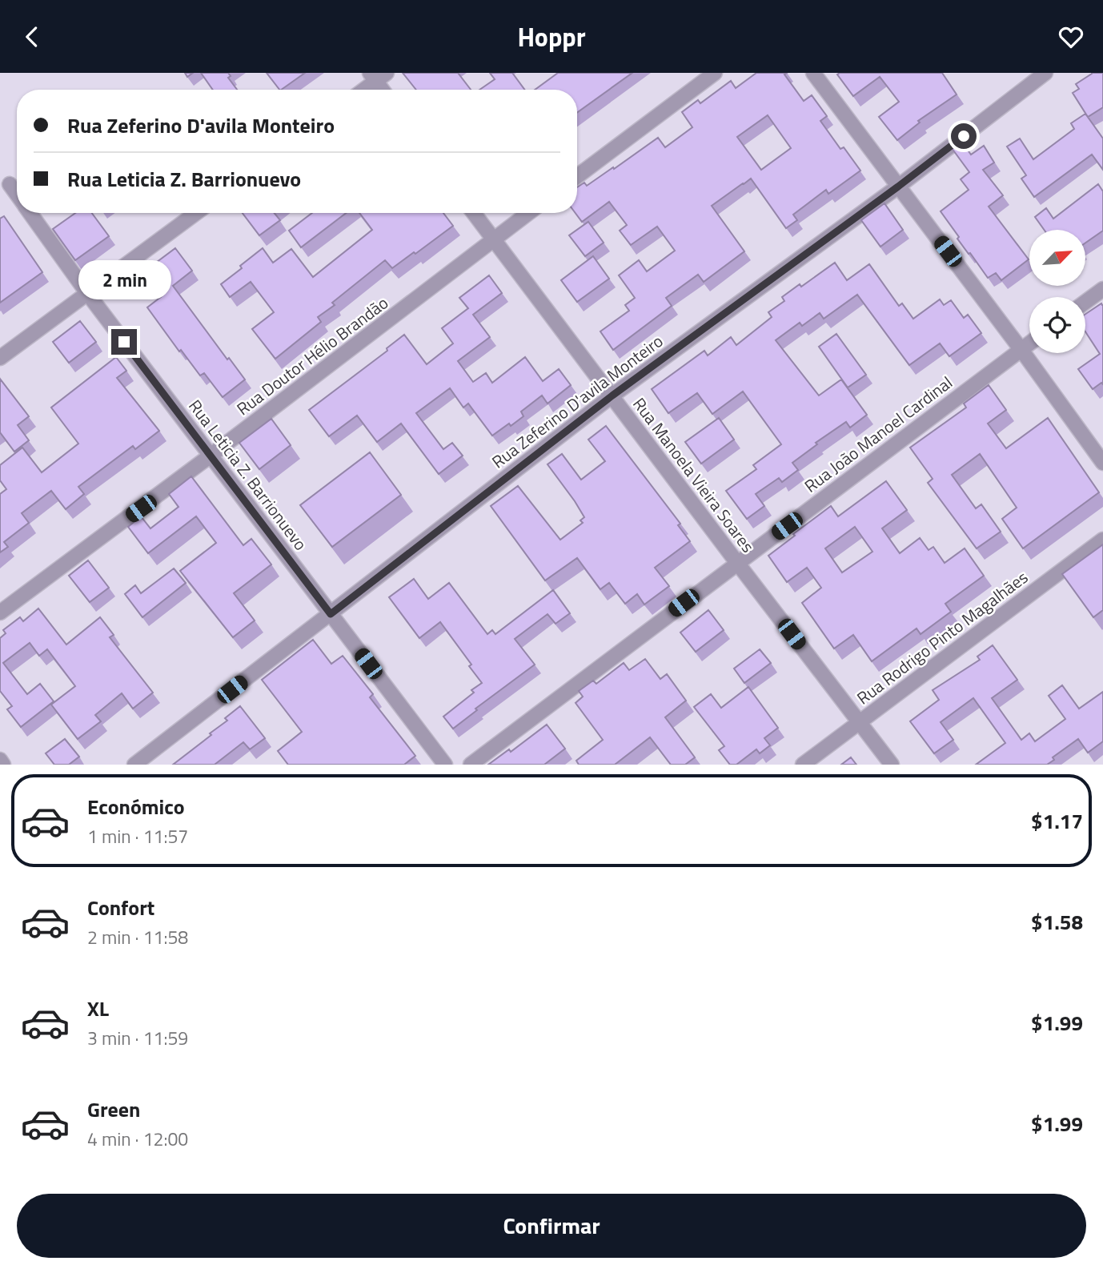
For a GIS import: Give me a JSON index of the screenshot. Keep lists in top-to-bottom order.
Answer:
{
  "streets": {
    "street": [
      "Rua Doutor Hélio Brandão",
      "Rua Zeferino D'avila Monteiro",
      "Rua João Manoel Cardinal",
      "Rua Leticia Z. Barrionuevo",
      "Rua Manoela Vieira Soares",
      "Rua Rodrigo Pinto Magalhães"
    ]
  },
  "crossings": [
    ["Rua Doutor Hélio Brandão", "Rua Leticia Z. Barrionuevo"],
    ["Rua Doutor Hélio Brandão", "Rua Manoela Vieira Soares"],
    ["Rua Zeferino D'avila Monteiro", "Rua Leticia Z. Barrionuevo"],
    ["Rua Zeferino D'avila Monteiro", "Rua Manoela Vieira Soares"],
    ["Rua João Manoel Cardinal", "Rua Manoela Vieira Soares"],
    ["Rua Manoela Vieira Soares", "Rua Rodrigo Pinto Magalhães"]
  ],
  "north": "top right",
  "page": {
    "header": "Hoppr",
    "banner": ["Rua Zeferino D'avila Monteiro", "Rua Leticia Z. Barrionuevo"],
    "bubble": "2 min",
    "list": [
      {
        "name": "Económico",
        "note": "1 min · 11:57",
        "value": "$1.17"
      },
      {
        "name": "Confort",
        "note": "2 min · 11:58",
        "value": "$1.58"
      },
      {
        "name": "XL",
        "note": "3 min · 11:59",
        "value": "$1.99"
      },
      {
        "name": "Green",
        "note": "4 min · 12:00",
        "value": "$1.99"
      }
    ],
    "buttons": "Confirmar"
  }
}
